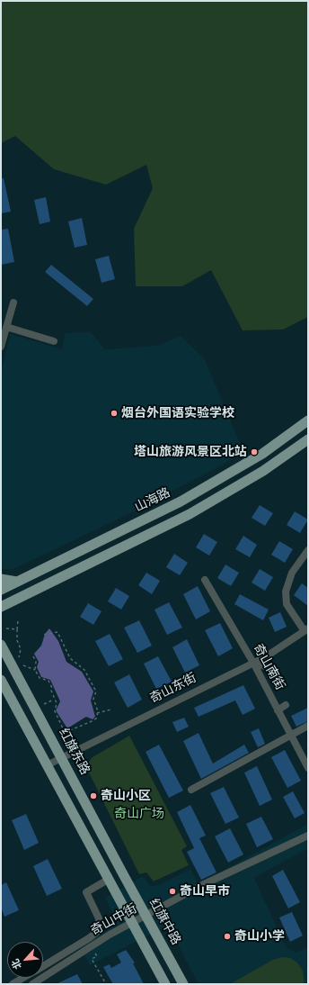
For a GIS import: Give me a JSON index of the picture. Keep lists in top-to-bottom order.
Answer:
{
  "streets": {
    "main road": ["山海路", "红旗东路", "红旗中路"],
    "street": ["奇山南街", "奇山东街", "奇山中街"]
  },
  "crossings": [
    ["奇山南街", "奇山东街"],
    ["奇山东街", "红旗东路"],
    ["红旗东路", "红旗中路"]
  ],
  "parks": ["奇山广场"],
  "places": [
    "烟台外国语实验学校",
    "塔山旅游风景区北站",
    "奇山小区",
    "奇山早市",
    "奇山小学"
  ],
  "north": "bottom left"
}
